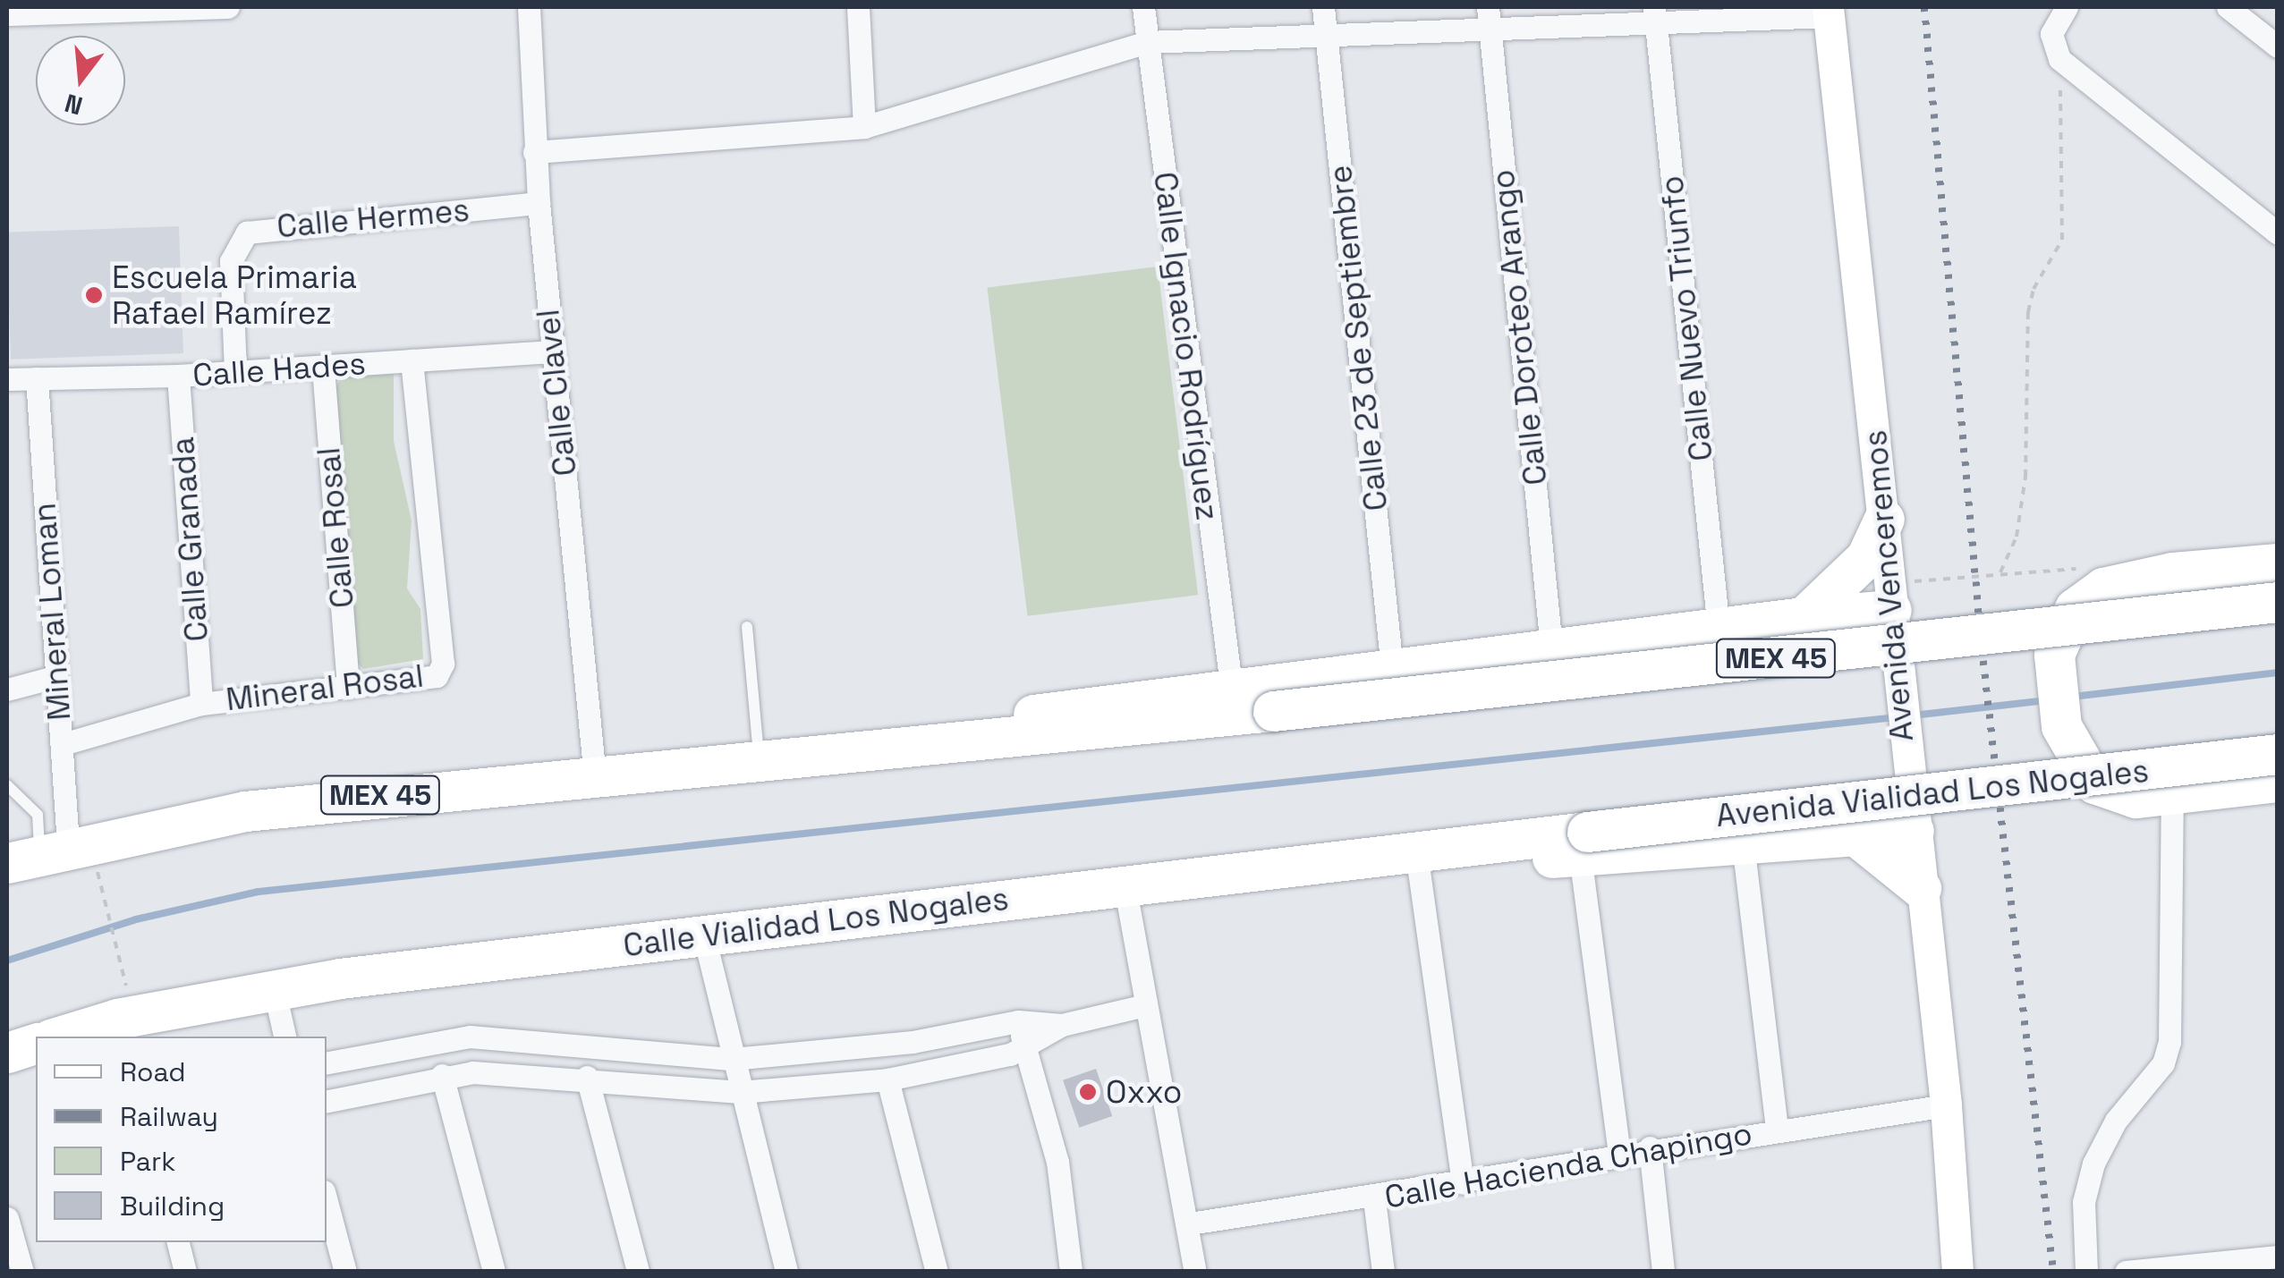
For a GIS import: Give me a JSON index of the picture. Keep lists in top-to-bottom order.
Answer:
{
  "streets": {
    "highway": ["MEX 45", "Avenida Vialidad Los Nogales", "Calle Vialidad Los Nogales"],
    "street": [
      "Calle Hermes",
      "Calle Nuevo Triunfo",
      "Calle Doroteo Arango",
      "Calle 23 de Septiembre",
      "Calle Ignacio Rodríguez",
      "Calle Hades",
      "Calle Clavel",
      "Calle Rosal",
      "Calle Granada",
      "Avenida Venceremos",
      "Mineral Loman",
      "Mineral Rosal",
      "Calle Hacienda Chapingo"
    ]
  },
  "crossings": [
    ["Calle Hermes", "Calle Hades"],
    ["Calle Hermes", "Calle Clavel"],
    ["Calle Hades", "Calle Clavel"],
    ["Calle Hades", "Calle Rosal"],
    ["Calle Hades", "Calle Granada"],
    ["Calle Hades", "Mineral Loman"],
    ["Calle Hades", "Mineral Rosal"],
    ["Calle Clavel", "MEX 45"],
    ["Calle Rosal", "Mineral Rosal"],
    ["Calle Granada", "Mineral Rosal"],
    ["Avenida Venceremos", "Calle Hacienda Chapingo"],
    ["Mineral Loman", "MEX 45"],
    ["Mineral Loman", "Mineral Rosal"],
    ["Avenida Vialidad Los Nogales", "Calle Vialidad Los Nogales"]
  ],
  "places": ["Escuela Primaria Rafael Ramírez", "Oxxo"],
  "legend": [
    "Road",
    "Railway",
    "Park",
    "Building"
  ],
  "north": "bottom"
}
